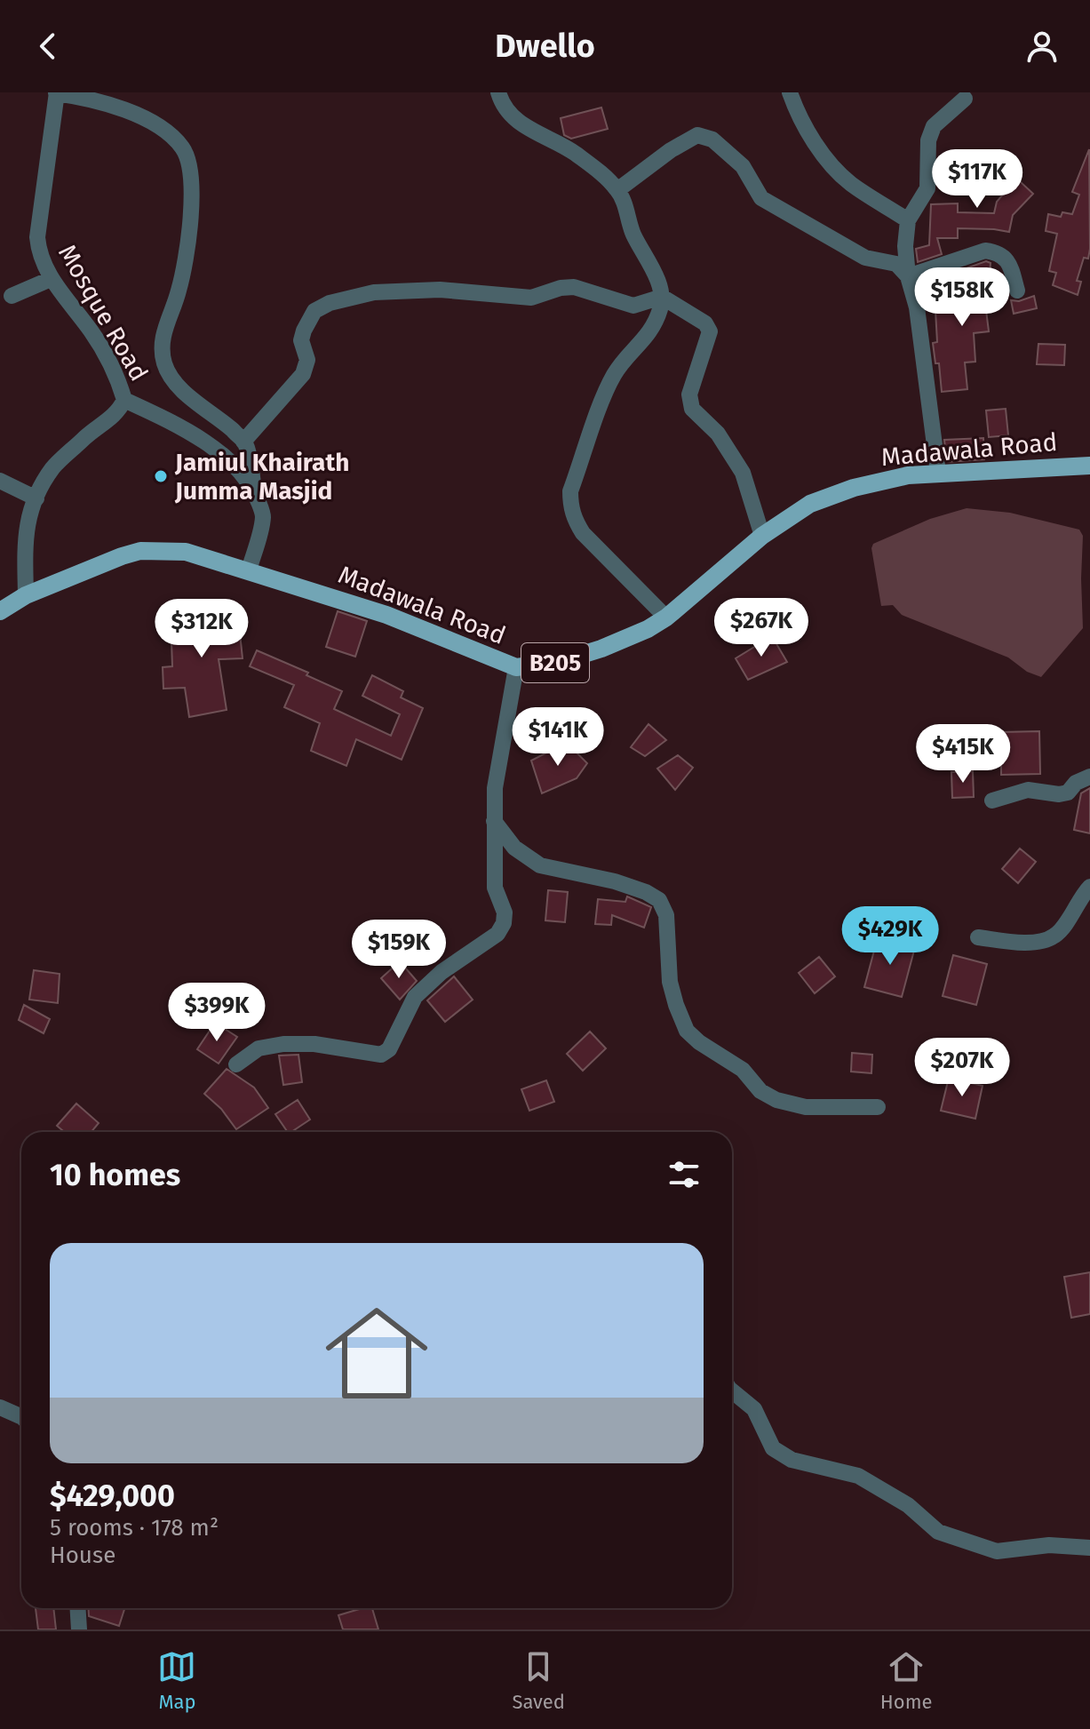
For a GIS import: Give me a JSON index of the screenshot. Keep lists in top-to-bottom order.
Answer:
{
  "streets": {
    "main road": ["Madawala Road", "B205"],
    "street": ["Mosque Road"]
  },
  "crossings": [
    ["Mosque Road", "Madawala Road"]
  ],
  "places": ["Jamiul Khairath Jumma Masjid"],
  "page": {
    "header": "Dwello",
    "price": [
      "$117K",
      "$158K",
      "$267K",
      "$312K",
      "$141K",
      "$415K",
      "$429K",
      "$159K",
      "$399K",
      "$207K"
    ],
    "heading": "10 homes",
    "list": [
      {
        "name": "$429,000",
        "note": "5 rooms · 178 m² · House"
      }
    ],
    "tabs": ["Map", "Saved", "Home"]
  }
}
